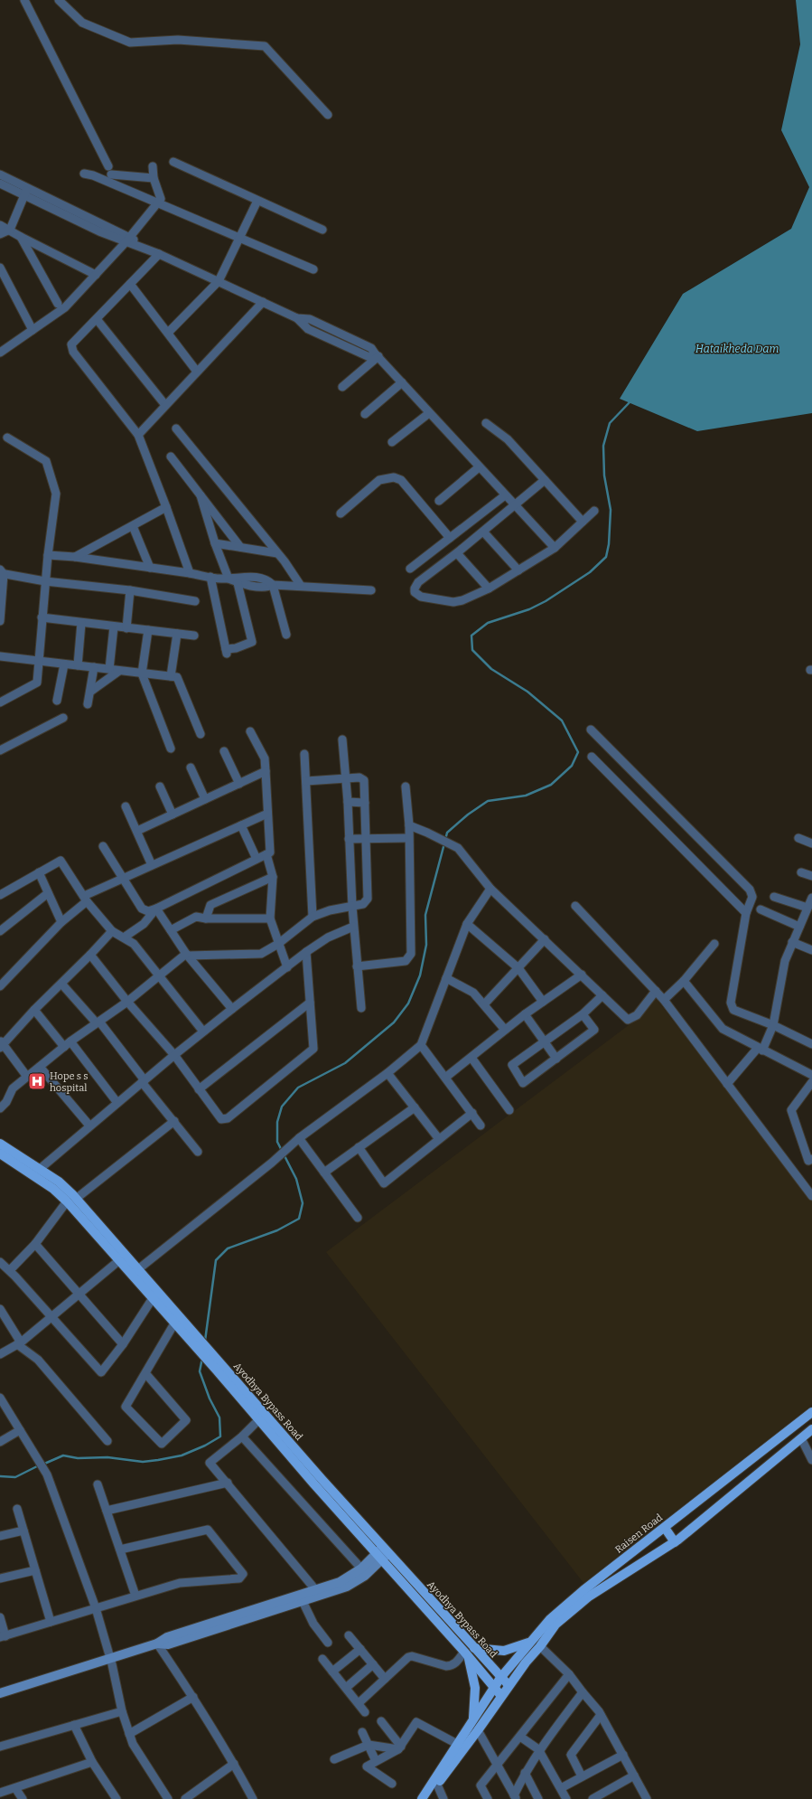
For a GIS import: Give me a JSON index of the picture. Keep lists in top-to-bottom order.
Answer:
{
  "streets": {
    "main road": ["Ayodhya Bypass Road", "Raisen Road"]
  },
  "crossings": [
    ["Ayodhya Bypass Road", "Raisen Road"]
  ],
  "water": ["Hataikheda Dam"],
  "places": {
    "hospital": ["Hope s s hospital"]
  }
}
